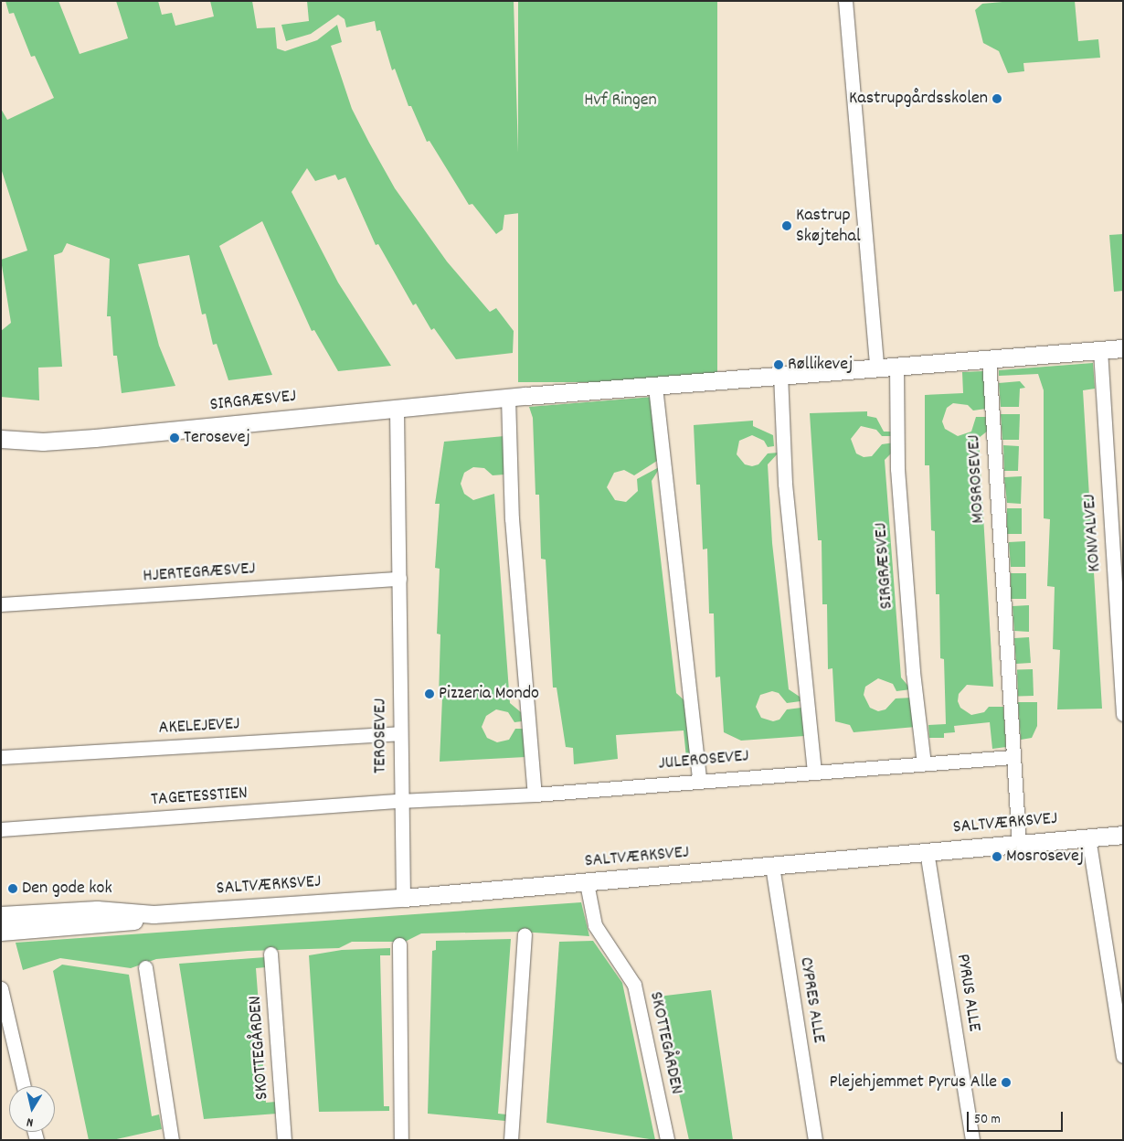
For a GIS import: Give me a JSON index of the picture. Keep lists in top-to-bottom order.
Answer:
{
  "streets": {
    "street": [
      "SIRGRÆSVEJ",
      "MOSROSEVEJ",
      "KONVALVEJ",
      "HJERTEGRÆSVEJ",
      "AKELEJEVEJ",
      "TEROSEVEJ",
      "JULEROSEVEJ",
      "TAGETESSTIEN",
      "SALTVÆRKSVEJ",
      "PYRUS ALLE",
      "CYPRES ALLE",
      "SKOTTEGÅRDEN"
    ]
  },
  "crossings": [
    ["SIRGRÆSVEJ", "MOSROSEVEJ"],
    ["SIRGRÆSVEJ", "KONVALVEJ"],
    ["SIRGRÆSVEJ", "TEROSEVEJ"],
    ["SIRGRÆSVEJ", "JULEROSEVEJ"],
    ["MOSROSEVEJ", "JULEROSEVEJ"],
    ["MOSROSEVEJ", "SALTVÆRKSVEJ"],
    ["HJERTEGRÆSVEJ", "TEROSEVEJ"],
    ["AKELEJEVEJ", "TEROSEVEJ"],
    ["TEROSEVEJ", "JULEROSEVEJ"],
    ["TEROSEVEJ", "TAGETESSTIEN"],
    ["TEROSEVEJ", "SALTVÆRKSVEJ"],
    ["JULEROSEVEJ", "TAGETESSTIEN"],
    ["SALTVÆRKSVEJ", "PYRUS ALLE"],
    ["SALTVÆRKSVEJ", "CYPRES ALLE"],
    ["SALTVÆRKSVEJ", "SKOTTEGÅRDEN"]
  ],
  "parks": ["Hvf Ringen"],
  "places": [
    "Kastrupgårdsskolen",
    "Kastrup Skøjtehal",
    "Røllikevej",
    "Terosevej",
    "Pizzeria Mondo",
    "Mosrosevej",
    "Den gode kok",
    "Plejehjemmet Pyrus Alle"
  ],
  "scale_bar": "50 m",
  "north": "bottom"
}
